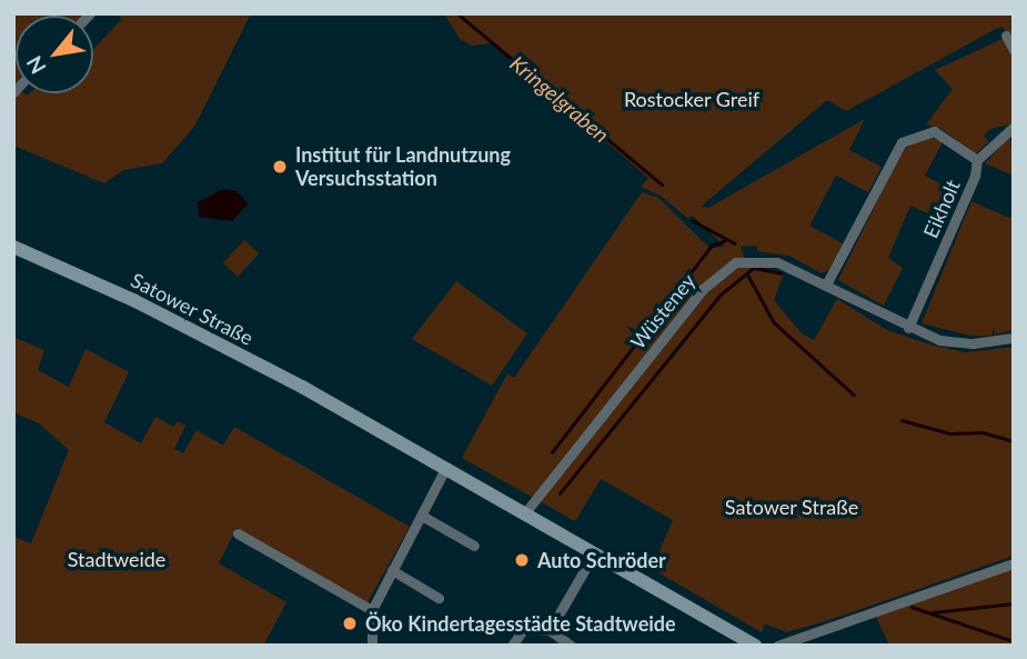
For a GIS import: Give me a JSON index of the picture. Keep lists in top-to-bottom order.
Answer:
{
  "streets": {
    "main road": ["Satower Straße"],
    "street": ["Eikholt", "Wüsteney"]
  },
  "crossings": [
    ["Eikholt", "Wüsteney"],
    ["Satower Straße", "Wüsteney"]
  ],
  "water": ["Kringelgraben"],
  "parks": ["Rostocker Greif", "Satower Straße", "Stadtweide"],
  "places": ["Institut für Landnutzung Versuchsstation", "Auto Schröder", "Öko Kindertagesstädte Stadtweide"],
  "north": "bottom left"
}
